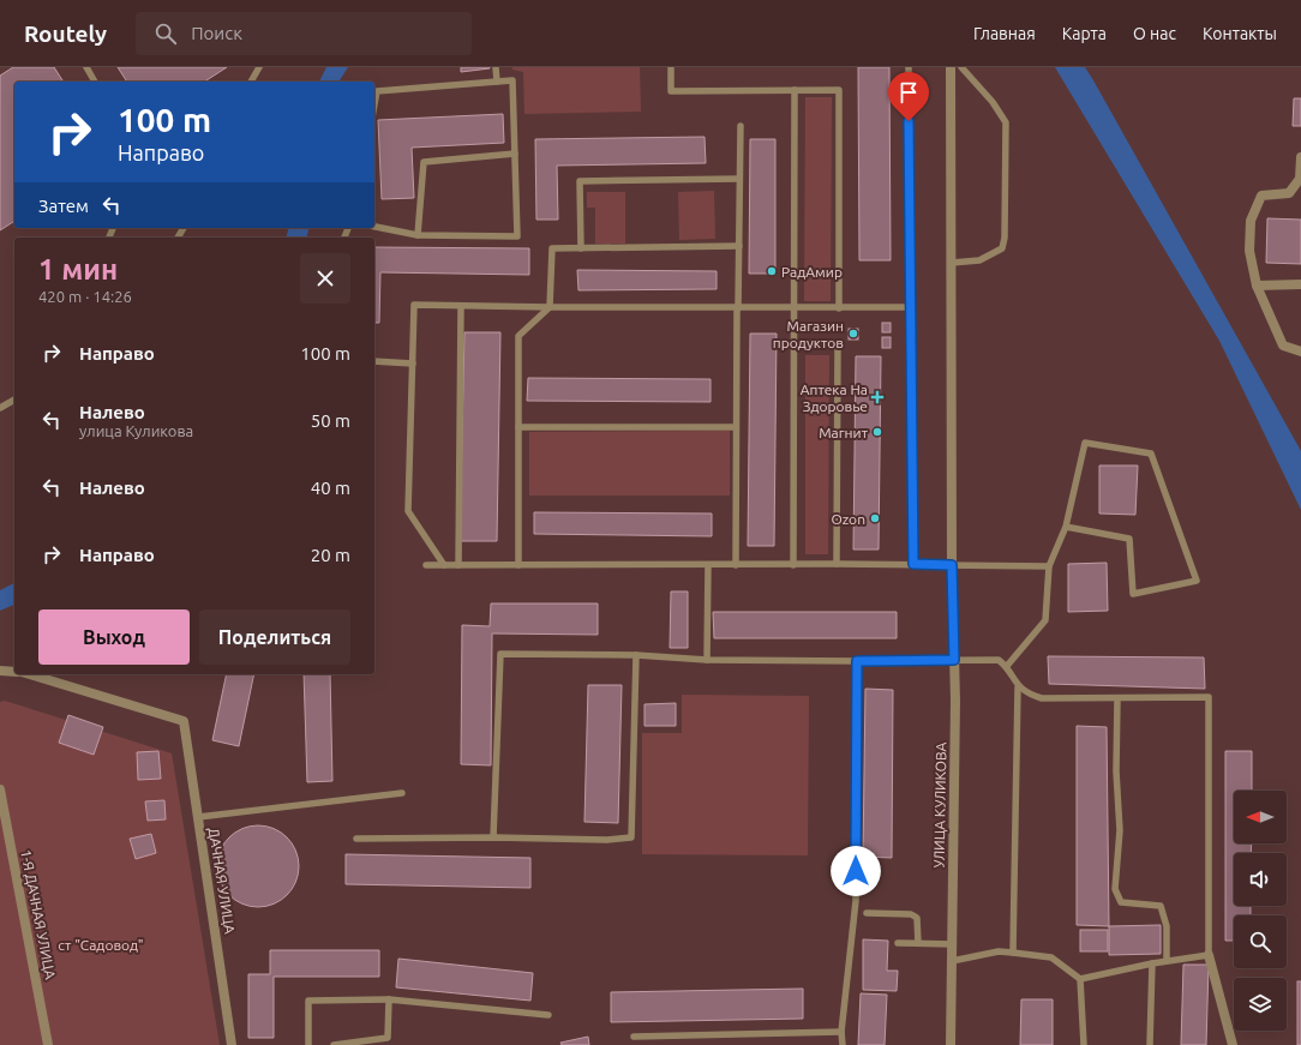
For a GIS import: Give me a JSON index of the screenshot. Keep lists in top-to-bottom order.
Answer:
{
  "streets": {
    "street": ["УЛИЦА КУЛИКОВА", "ДАЧНАЯ УЛИЦА", "1-Я ДАЧНАЯ УЛИЦА"]
  },
  "parks": ["ст \"Садовод\""],
  "places": {
    "other": [
      "РадАмир",
      "Магазин продуктов",
      "Магнит",
      "Ozon"
    ],
    "health": ["Аптека На Здоровье"]
  },
  "north": "left",
  "page": {
    "header": "Routely",
    "search": "Поиск",
    "nav": [
      "Главная",
      "Карта",
      "О нас",
      "Контакты"
    ],
    "turn": ["100 m", "Направо"],
    "then": "Затем",
    "heading": ["1 мин", "420 m · 14:26"],
    "list": [
      {
        "name": "Направо",
        "value": "100 m"
      },
      {
        "name": "Налево",
        "note": "улица Куликова",
        "value": "50 m"
      },
      {
        "name": "Налево",
        "value": "40 m"
      },
      {
        "name": "Направо",
        "value": "20 m"
      }
    ],
    "buttons": ["Выход", "Поделиться"]
  }
}
